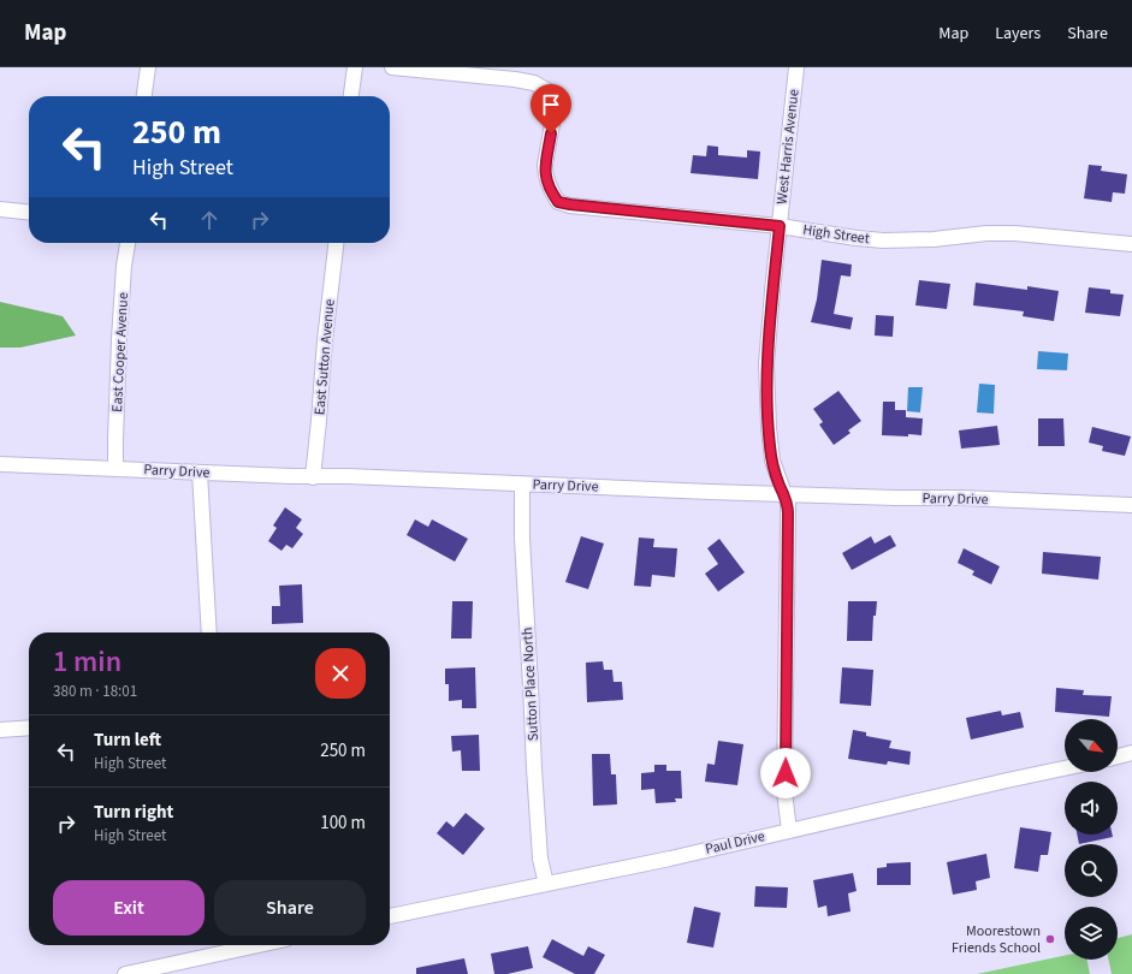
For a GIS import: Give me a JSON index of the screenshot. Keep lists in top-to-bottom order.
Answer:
{
  "streets": {
    "street": [
      "West Harris Avenue",
      "High Street",
      "East Cooper Avenue",
      "East Sutton Avenue",
      "Parry Drive",
      "Sutton Place North",
      "Paul Drive"
    ]
  },
  "crossings": [
    ["West Harris Avenue", "High Street"],
    ["West Harris Avenue", "Parry Drive"],
    ["West Harris Avenue", "Paul Drive"],
    ["East Cooper Avenue", "Parry Drive"],
    ["East Sutton Avenue", "Parry Drive"],
    ["Parry Drive", "Sutton Place North"],
    ["Sutton Place North", "Paul Drive"]
  ],
  "places": ["Moorestown Friends School"],
  "north": "bottom right",
  "page": {
    "header": "Map",
    "nav": ["Map", "Layers", "Share"],
    "turn": ["250 m", "High Street"],
    "heading": ["1 min", "380 m · 18:01"],
    "list": [
      {
        "name": "Turn left",
        "note": "High Street",
        "value": "250 m"
      },
      {
        "name": "Turn right",
        "note": "High Street",
        "value": "100 m"
      }
    ],
    "buttons": ["Exit", "Share"]
  }
}
